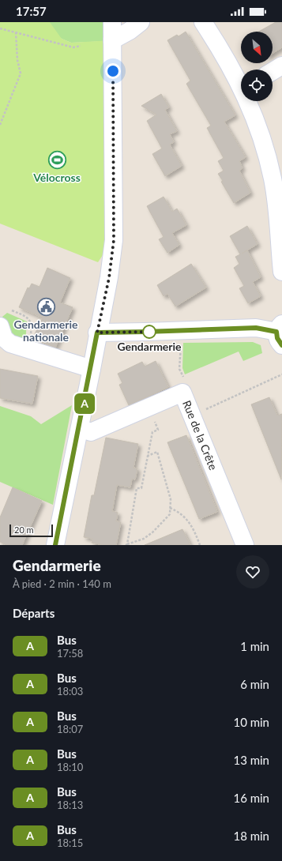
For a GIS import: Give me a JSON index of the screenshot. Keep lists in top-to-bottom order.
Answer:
{
  "streets": {
    "street": ["Rue de la Crête"]
  },
  "places": {
    "sports": ["Vélocross"],
    "public building": ["Gendarmerie nationale"],
    "other": ["Gendarmerie"]
  },
  "lines": ["bus line A"],
  "scale_bar": "20 m",
  "north": "bottom right",
  "page": {
    "status": "17:57",
    "on_map": "A",
    "scale": "20 m",
    "heading": [
      ["Gendarmerie", "À pied · 2 min · 140 m"],
      "Départs"
    ],
    "list": [
      {
        "mark": "A",
        "name": "Bus",
        "note": "17:58",
        "value": "1 min"
      },
      {
        "mark": "A",
        "name": "Bus",
        "note": "18:03",
        "value": "6 min"
      },
      {
        "mark": "A",
        "name": "Bus",
        "note": "18:07",
        "value": "10 min"
      },
      {
        "mark": "A",
        "name": "Bus",
        "note": "18:10",
        "value": "13 min"
      },
      {
        "mark": "A",
        "name": "Bus",
        "note": "18:13",
        "value": "16 min"
      },
      {
        "mark": "A",
        "name": "Bus",
        "note": "18:15",
        "value": "18 min"
      }
    ]
  }
}
